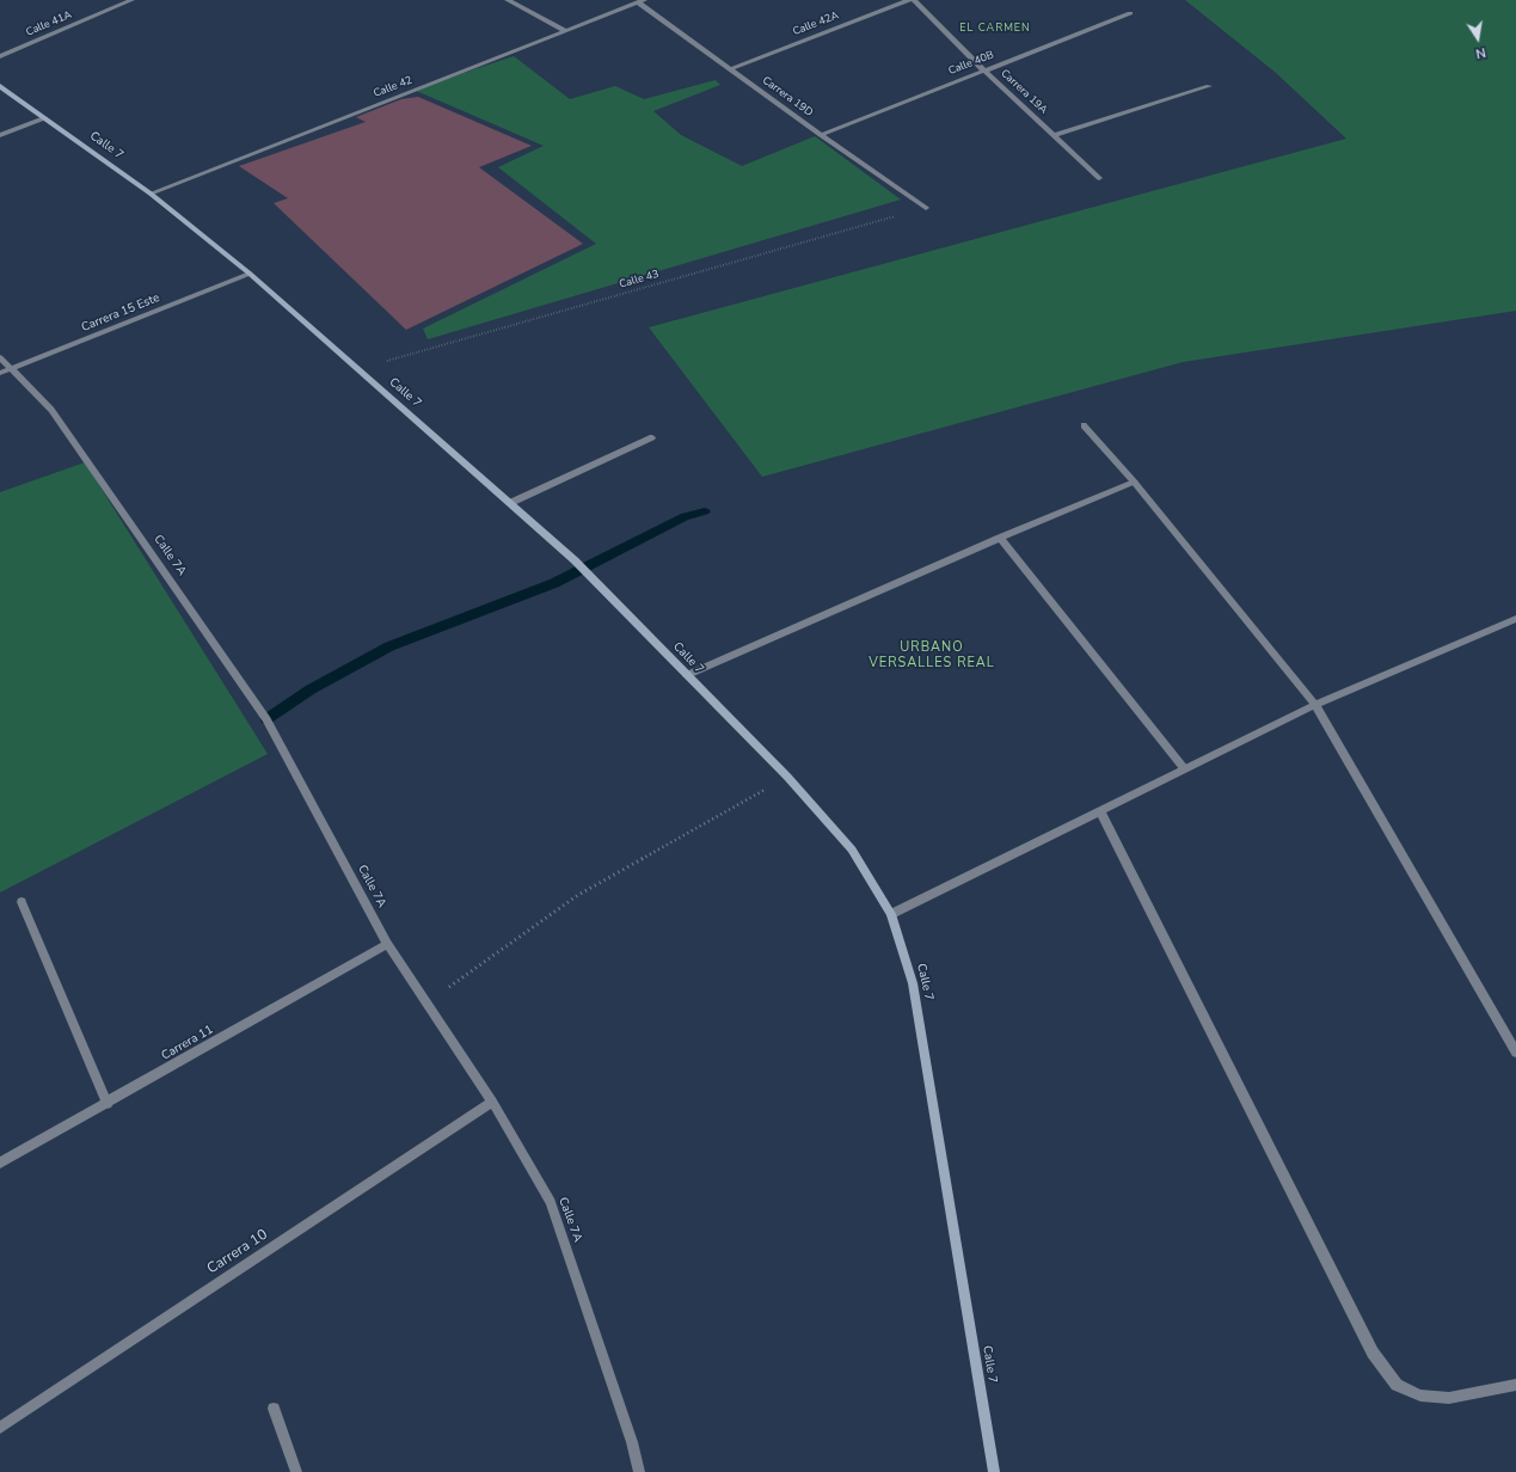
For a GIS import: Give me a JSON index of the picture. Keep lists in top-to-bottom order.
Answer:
{
  "streets": {
    "street": [
      "Calle 41A",
      "Calle 42A",
      "Calle 40B",
      "Calle 42",
      "Carrera 19A",
      "Carrera 19D",
      "Calle 7",
      "Carrera 15 Este",
      "Calle 7A",
      "Carrera 11",
      "Carrera 10"
    ],
    "path": ["Calle 43"]
  },
  "crossings": [
    ["Calle 42A", "Carrera 19D"],
    ["Calle 40B", "Carrera 19A"],
    ["Calle 40B", "Carrera 19D"],
    ["Calle 42", "Carrera 19D"],
    ["Calle 42", "Calle 7"],
    ["Carrera 19D", "Calle 43"],
    ["Calle 7", "Calle 43"],
    ["Calle 7", "Carrera 15 Este"],
    ["Carrera 15 Este", "Calle 7A"],
    ["Calle 7A", "Carrera 11"],
    ["Calle 7A", "Carrera 10"]
  ],
  "districts": ["EL CARMEN", "URBANO VERSALLES REAL"],
  "north": "bottom"
}
